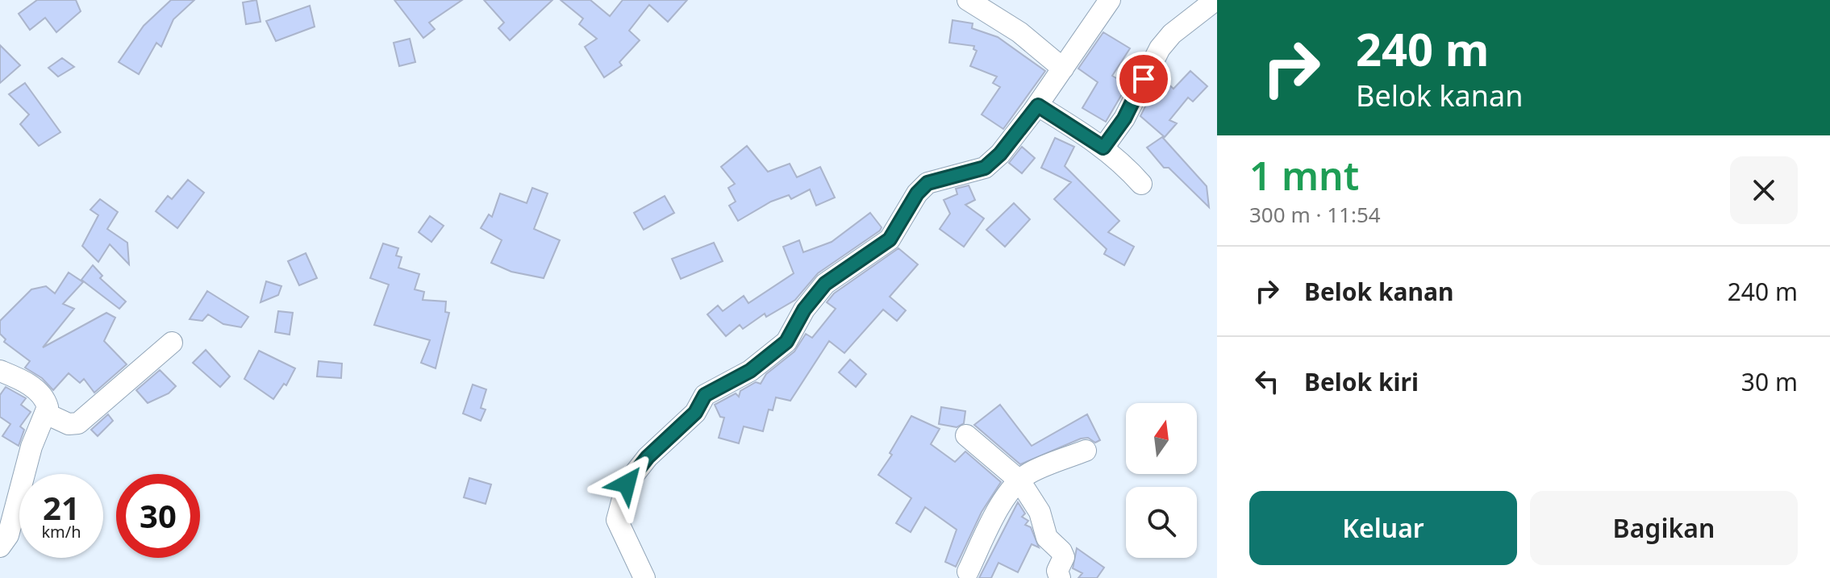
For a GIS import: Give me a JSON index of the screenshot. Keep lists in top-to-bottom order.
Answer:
{
  "north": "top",
  "page": {
    "turn": ["240 m", "Belok kanan"],
    "heading": ["1 mnt", "300 m · 11:54"],
    "list": [
      {
        "name": "Belok kanan",
        "value": "240 m"
      },
      {
        "name": "Belok kiri",
        "value": "30 m"
      }
    ],
    "speed": "21 km/h",
    "limit": "30",
    "buttons": ["Keluar", "Bagikan"]
  }
}
